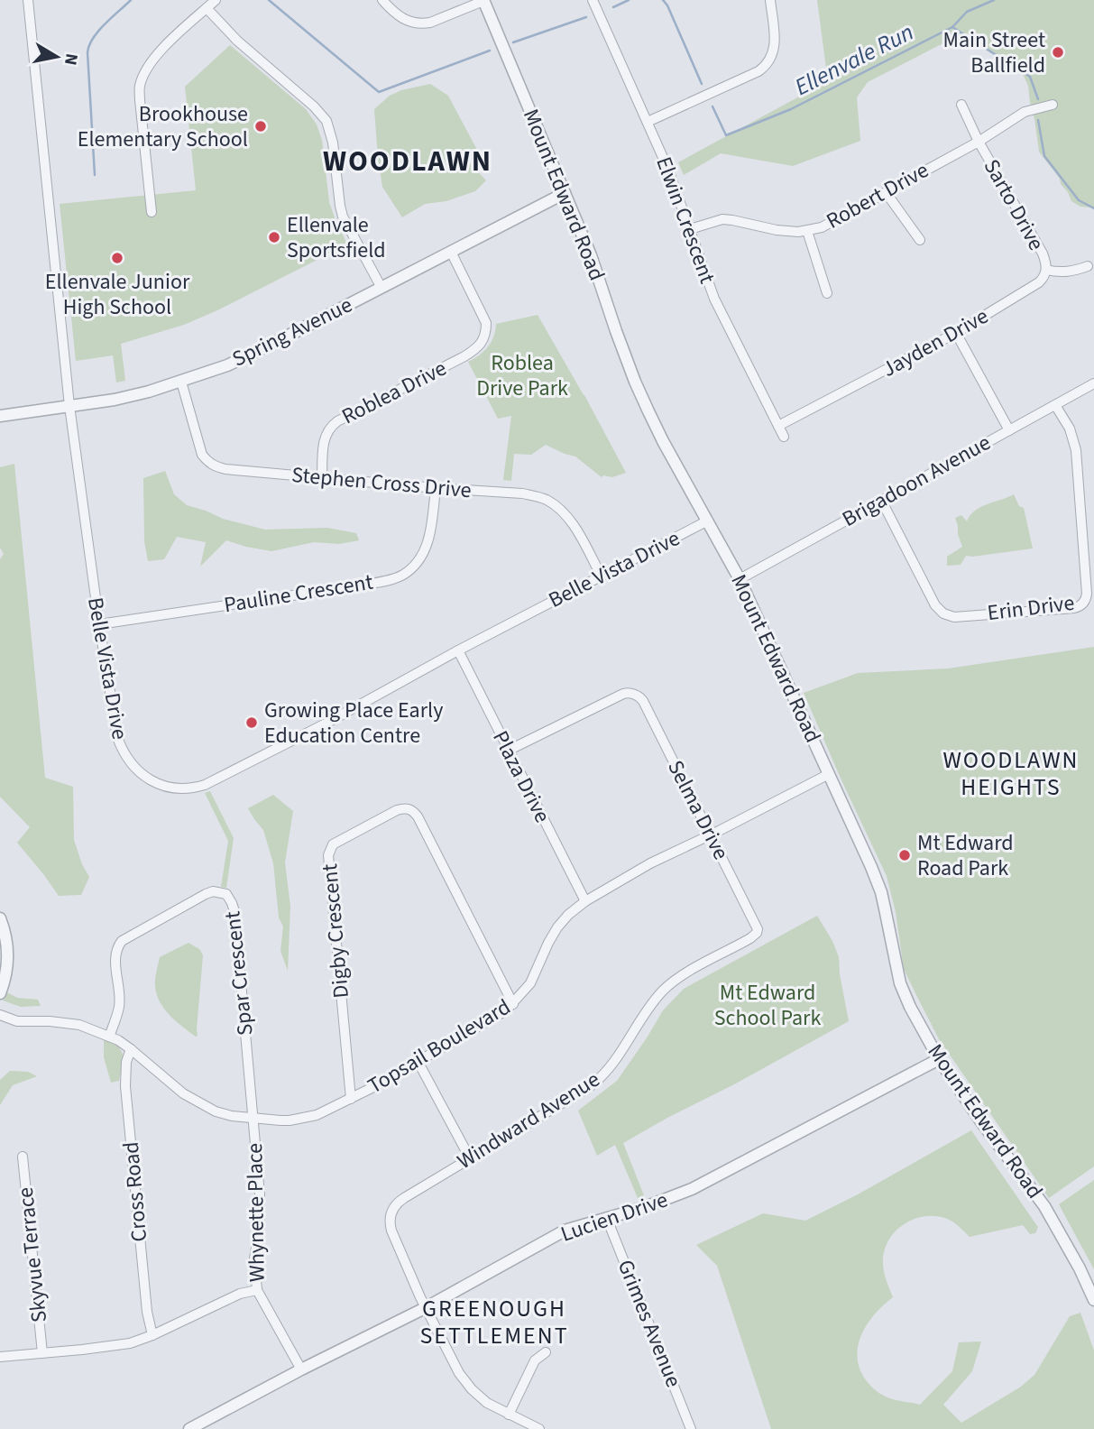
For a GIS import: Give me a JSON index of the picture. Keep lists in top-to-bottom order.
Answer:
{
  "streets": {
    "street": [
      "Mount Edward Road",
      "Robert Drive",
      "Sarto Drive",
      "Elwin Crescent",
      "Spring Avenue",
      "Jayden Drive",
      "Roblea Drive",
      "Brigadoon Avenue",
      "Stephen Cross Drive",
      "Belle Vista Drive",
      "Pauline Crescent",
      "Erin Drive",
      "Plaza Drive",
      "Selma Drive",
      "Digby Crescent",
      "Spar Crescent",
      "Topsail Boulevard",
      "Windward Avenue",
      "Cross Road",
      "Whynette Place",
      "Lucien Drive",
      "Skyvue Terrace",
      "Grimes Avenue"
    ]
  },
  "crossings": [
    ["Mount Edward Road", "Spring Avenue"],
    ["Mount Edward Road", "Brigadoon Avenue"],
    ["Mount Edward Road", "Belle Vista Drive"],
    ["Mount Edward Road", "Topsail Boulevard"],
    ["Mount Edward Road", "Lucien Drive"],
    ["Robert Drive", "Sarto Drive"],
    ["Robert Drive", "Elwin Crescent"],
    ["Sarto Drive", "Jayden Drive"],
    ["Elwin Crescent", "Jayden Drive"],
    ["Spring Avenue", "Roblea Drive"],
    ["Spring Avenue", "Stephen Cross Drive"],
    ["Spring Avenue", "Belle Vista Drive"],
    ["Roblea Drive", "Stephen Cross Drive"],
    ["Brigadoon Avenue", "Erin Drive"],
    ["Stephen Cross Drive", "Belle Vista Drive"],
    ["Stephen Cross Drive", "Pauline Crescent"],
    ["Belle Vista Drive", "Pauline Crescent"],
    ["Belle Vista Drive", "Plaza Drive"],
    ["Plaza Drive", "Selma Drive"],
    ["Plaza Drive", "Topsail Boulevard"],
    ["Selma Drive", "Topsail Boulevard"],
    ["Selma Drive", "Windward Avenue"],
    ["Digby Crescent", "Topsail Boulevard"],
    ["Spar Crescent", "Topsail Boulevard"],
    ["Spar Crescent", "Whynette Place"],
    ["Topsail Boulevard", "Cross Road"],
    ["Topsail Boulevard", "Whynette Place"],
    ["Windward Avenue", "Lucien Drive"],
    ["Whynette Place", "Lucien Drive"],
    ["Lucien Drive", "Grimes Avenue"]
  ],
  "districts": ["WOODLAWN", "WOODLAWN HEIGHTS", "GREENOUGH SETTLEMENT"],
  "water": ["Ellenvale Run"],
  "parks": ["Roblea Drive Park", "Mt Edward School Park"],
  "places": [
    "Main Street Ballfield",
    "Brookhouse Elementary School",
    "Ellenvale Sportsfield",
    "Ellenvale Junior High School",
    "Growing Place Early Education Centre",
    "Mt Edward Road Park"
  ],
  "north": "right"
}
